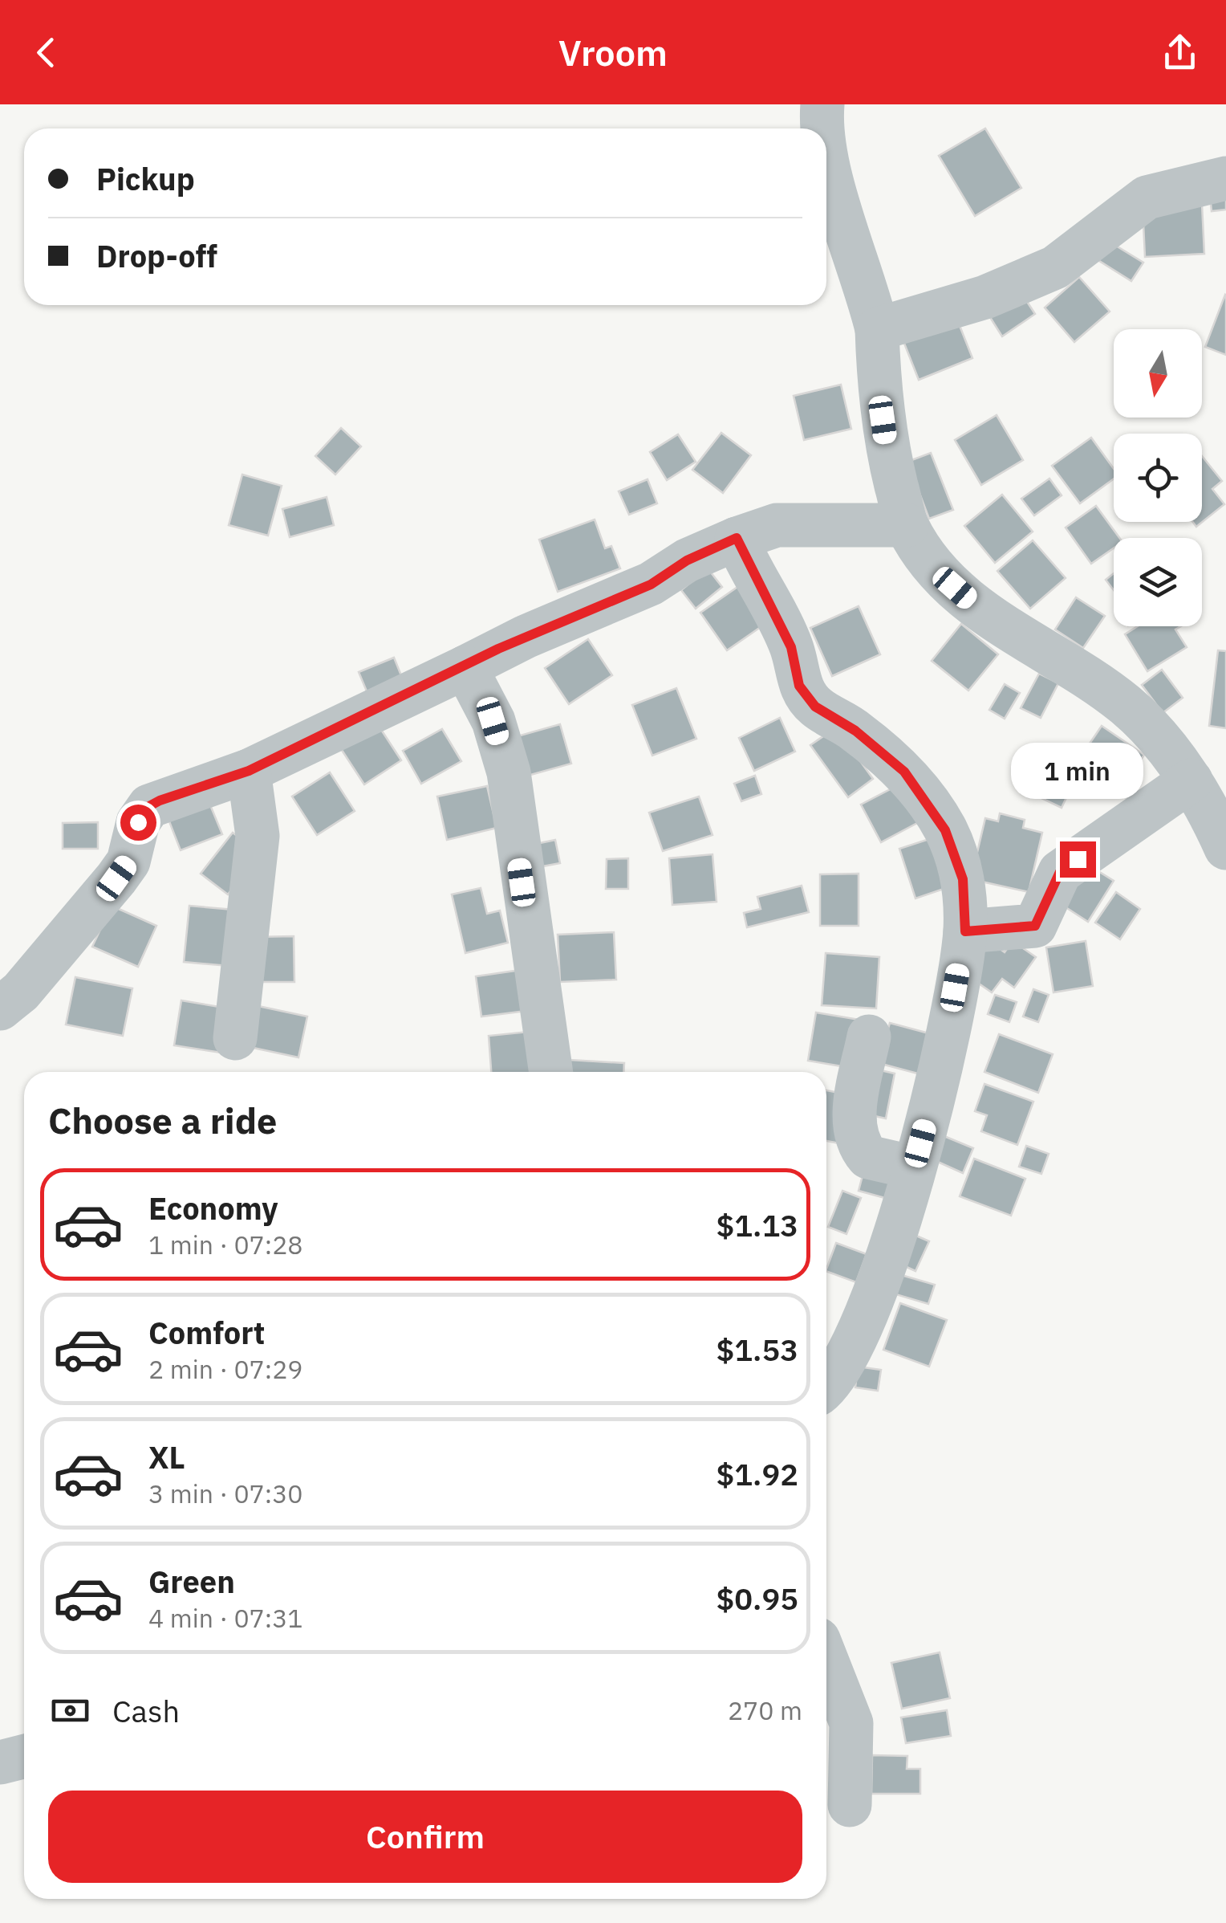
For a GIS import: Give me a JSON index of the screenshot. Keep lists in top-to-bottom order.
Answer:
{
  "north": "bottom",
  "page": {
    "header": "Vroom",
    "banner": ["Pickup", "Drop-off"],
    "bubble": "1 min",
    "heading": "Choose a ride",
    "list": [
      {
        "name": "Economy",
        "note": "1 min · 07:28",
        "value": "$1.13"
      },
      {
        "name": "Comfort",
        "note": "2 min · 07:29",
        "value": "$1.53"
      },
      {
        "name": "XL",
        "note": "3 min · 07:30",
        "value": "$1.92"
      },
      {
        "name": "Green",
        "note": "4 min · 07:31",
        "value": "$0.95"
      }
    ],
    "pay": ["Cash", "270 m"],
    "buttons": "Confirm"
  }
}
